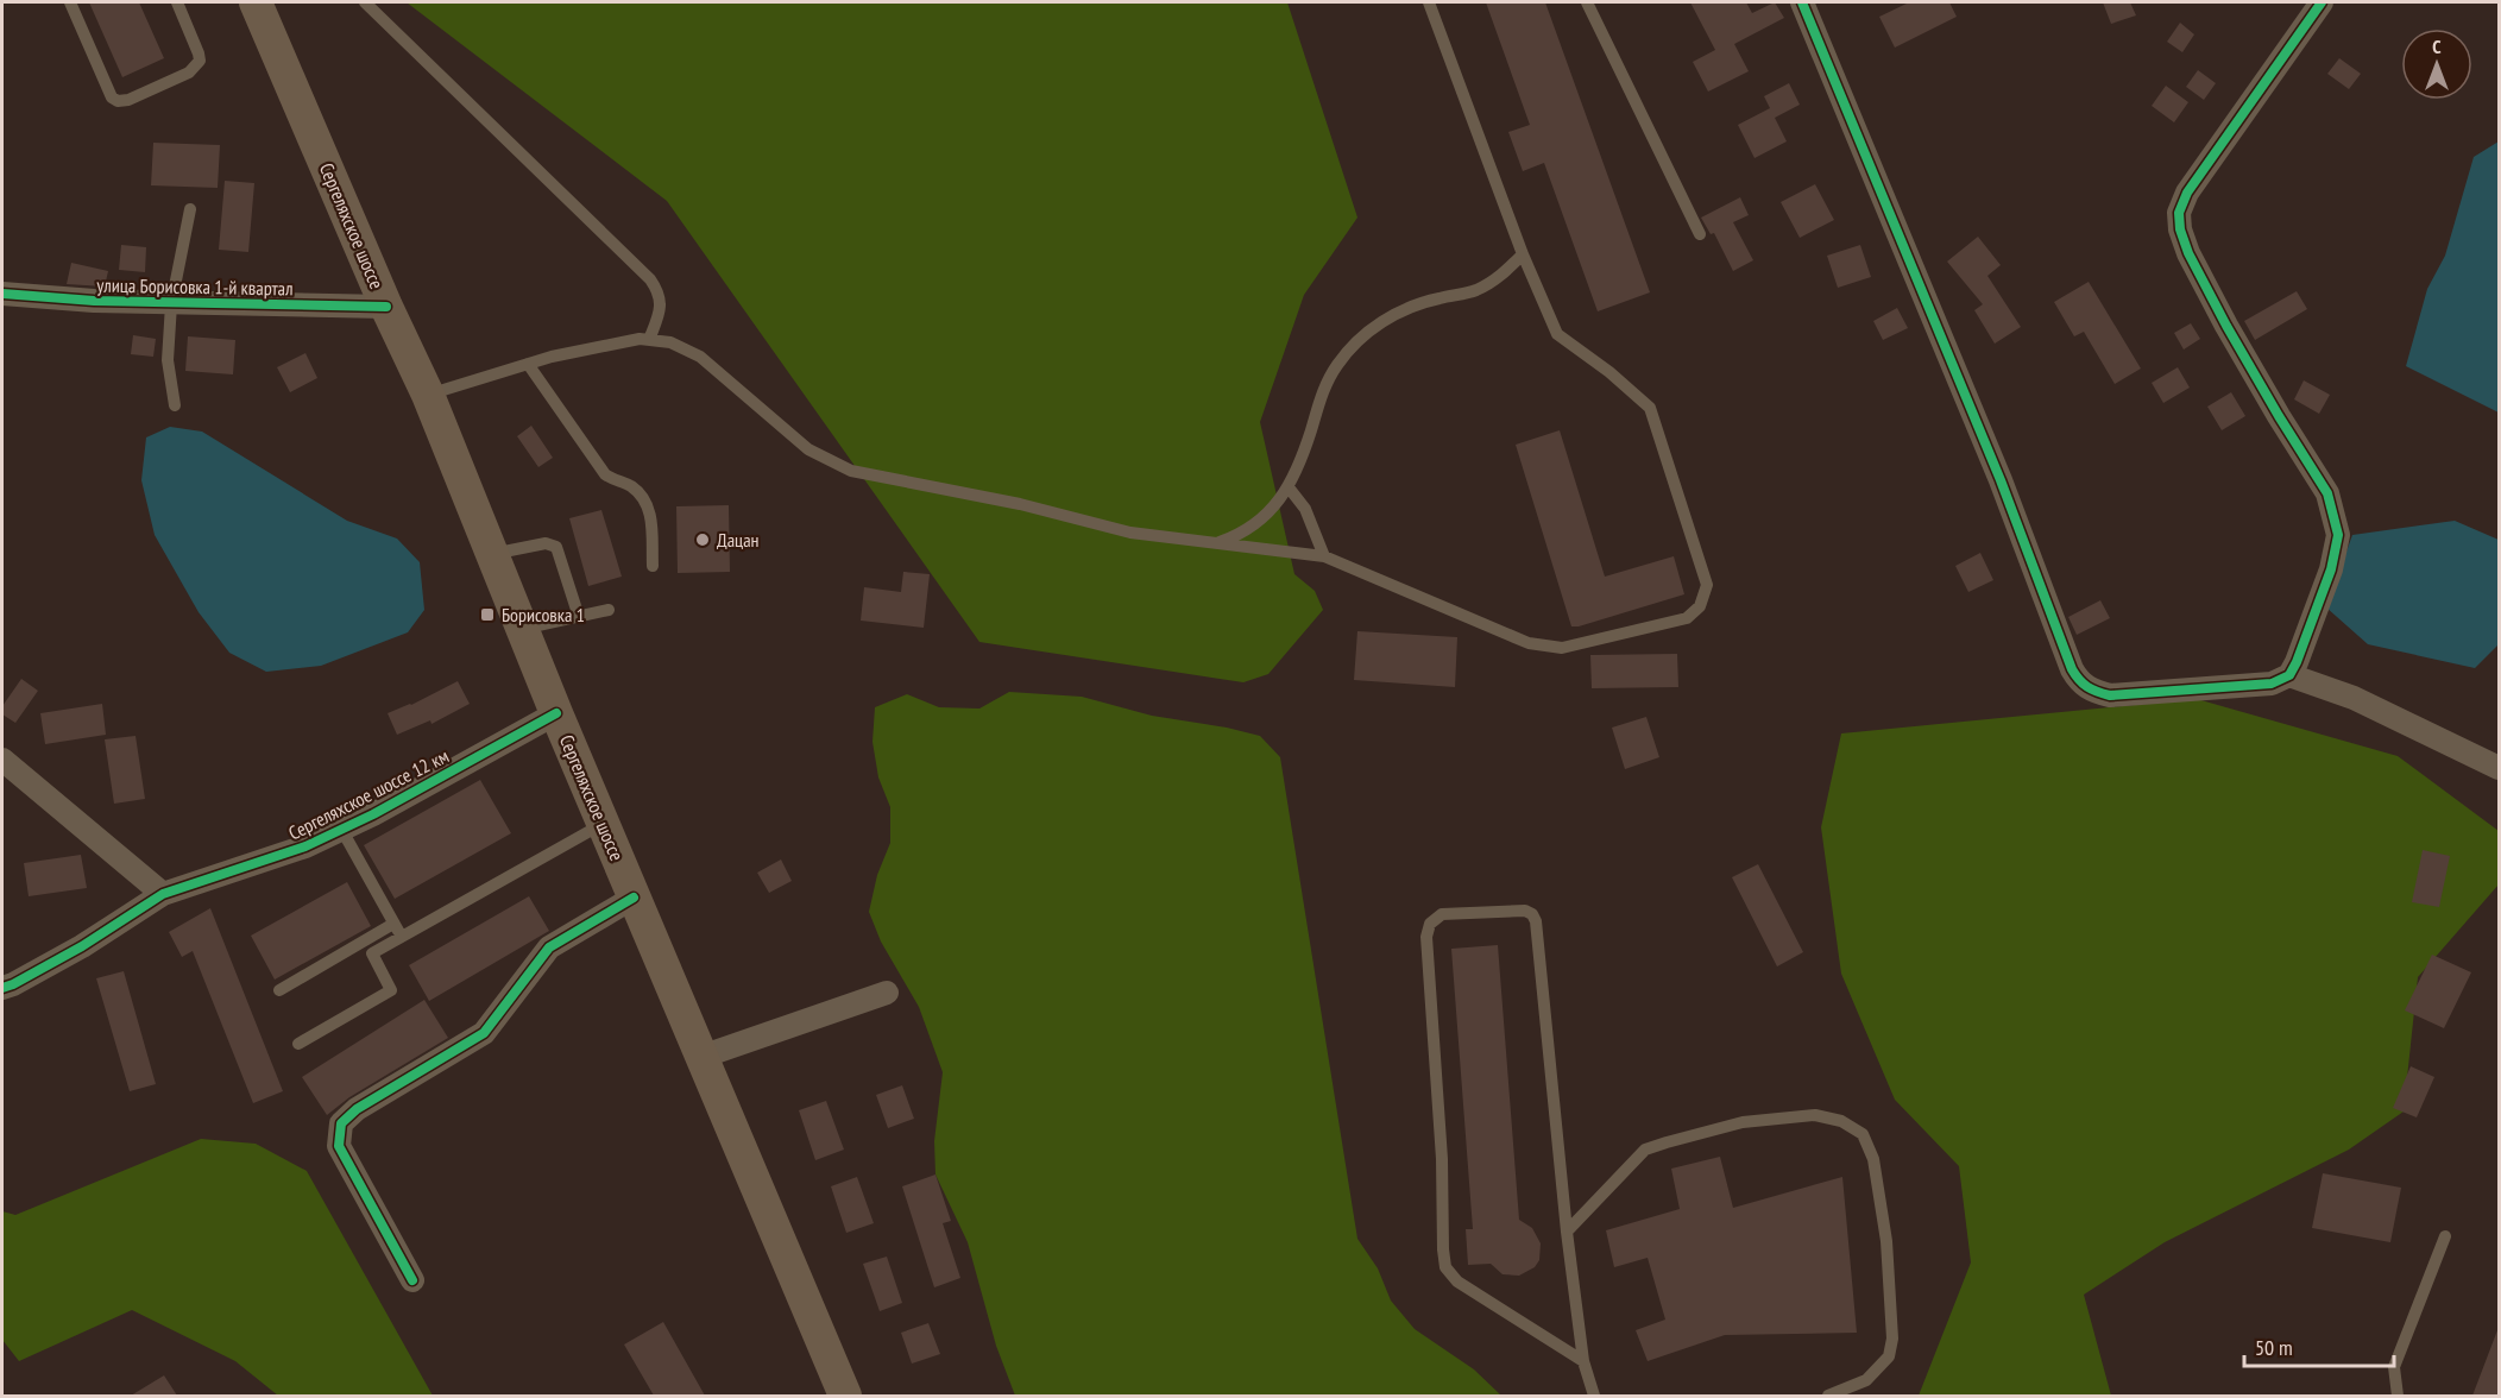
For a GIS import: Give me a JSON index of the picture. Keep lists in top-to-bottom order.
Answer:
{
  "streets": {
    "main road": ["Сергеляхское шоссе"],
    "street": ["улица Борисовка 1-й квартал", "Сергеляхское шоссе 12 км"]
  },
  "crossings": [
    ["Сергеляхское шоссе", "улица Борисовка 1-й квартал"],
    ["Сергеляхское шоссе", "Сергеляхское шоссе 12 км"]
  ],
  "places": {
    "other": ["Дацан"],
    "transit": ["Борисовка 1"]
  },
  "scale_bar": "50 m",
  "north": "top"
}
